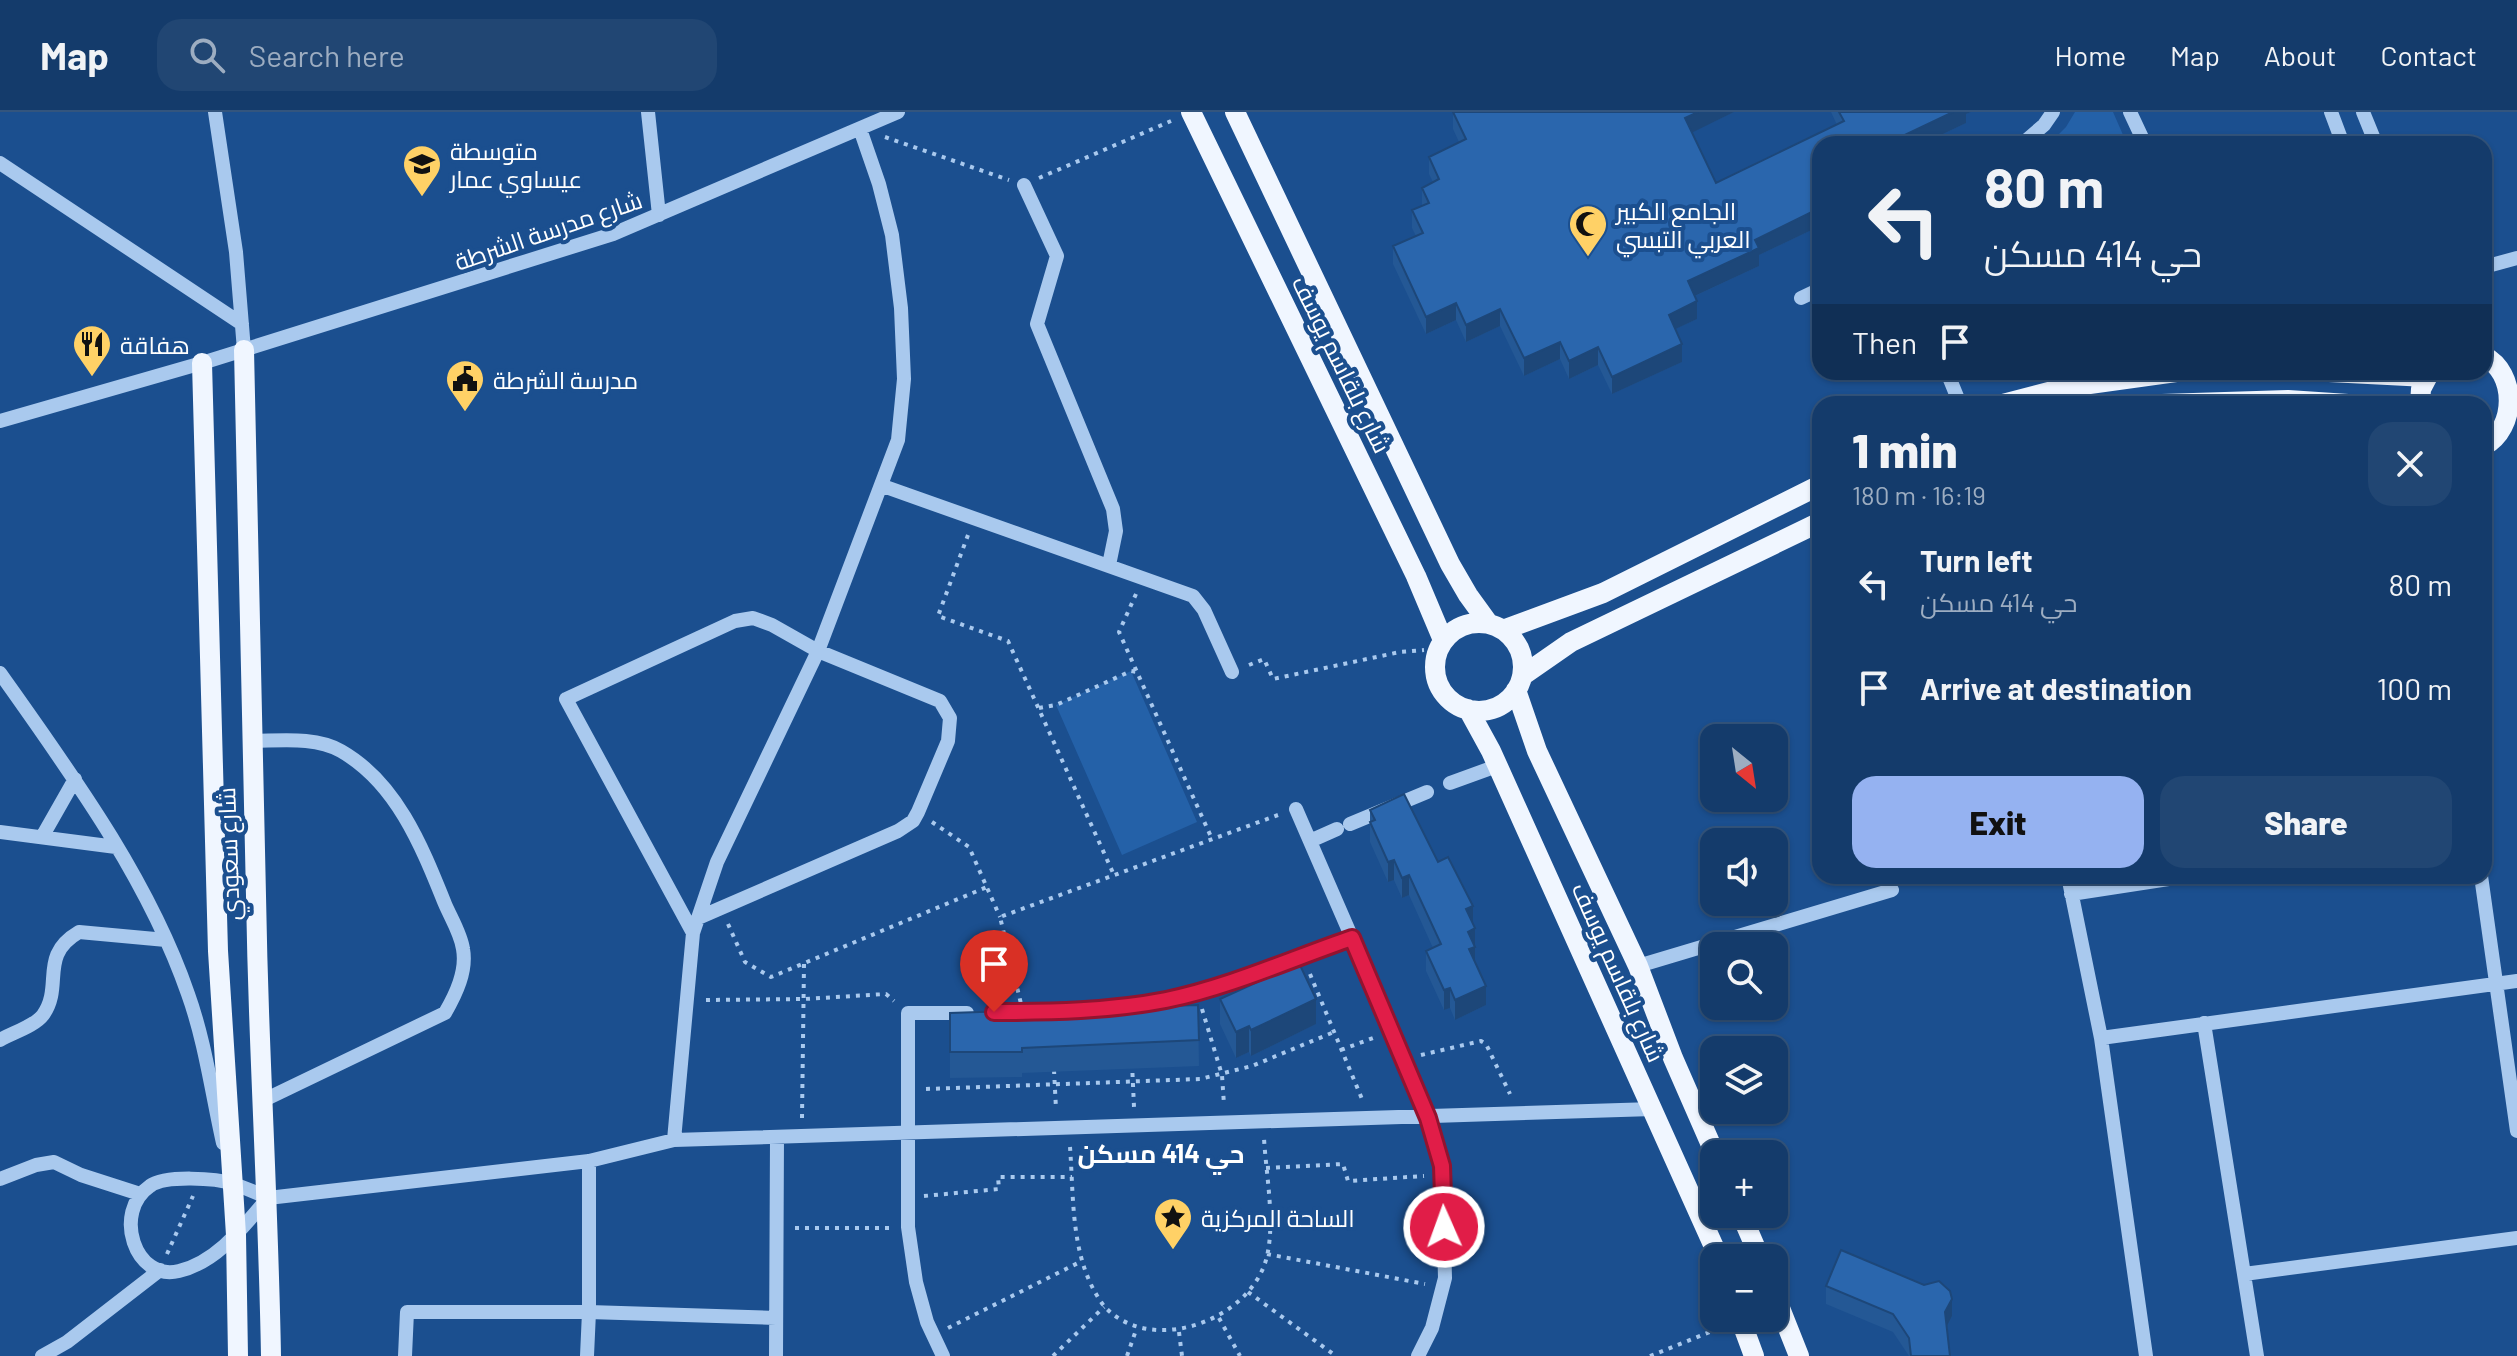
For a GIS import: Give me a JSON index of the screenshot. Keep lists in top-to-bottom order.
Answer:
{
  "streets": {
    "main road": ["شارع بلقاسم يوسف", "شارع سعودي"],
    "street": ["شارع مدرسة الشرطة"]
  },
  "crossings": [
    ["شارع مدرسة الشرطة", "شارع سعودي"]
  ],
  "districts": ["حي 414 مسكن"],
  "places": {
    "school or university": ["متوسطة عيساوي عمار"],
    "mosque": ["الجامع الكبير العربي التبسي"],
    "restaurant": ["هفاقة"],
    "public building": ["مدرسة الشرطة"],
    "place": ["الساحة المركزية"]
  },
  "north": "bottom right",
  "page": {
    "header": "Map",
    "search": "Search here",
    "nav": [
      "Home",
      "Map",
      "About",
      "Contact"
    ],
    "turn": ["80 m", "حي 414 مسكن"],
    "then": "Then",
    "heading": ["1 min", "180 m · 16:19"],
    "list": [
      {
        "name": "Turn left",
        "note": "حي 414 مسكن",
        "value": "80 m"
      },
      {
        "name": "Arrive at destination",
        "value": "100 m"
      }
    ],
    "map_buttons": ["+", "−"],
    "buttons": ["Exit", "Share"]
  }
}
